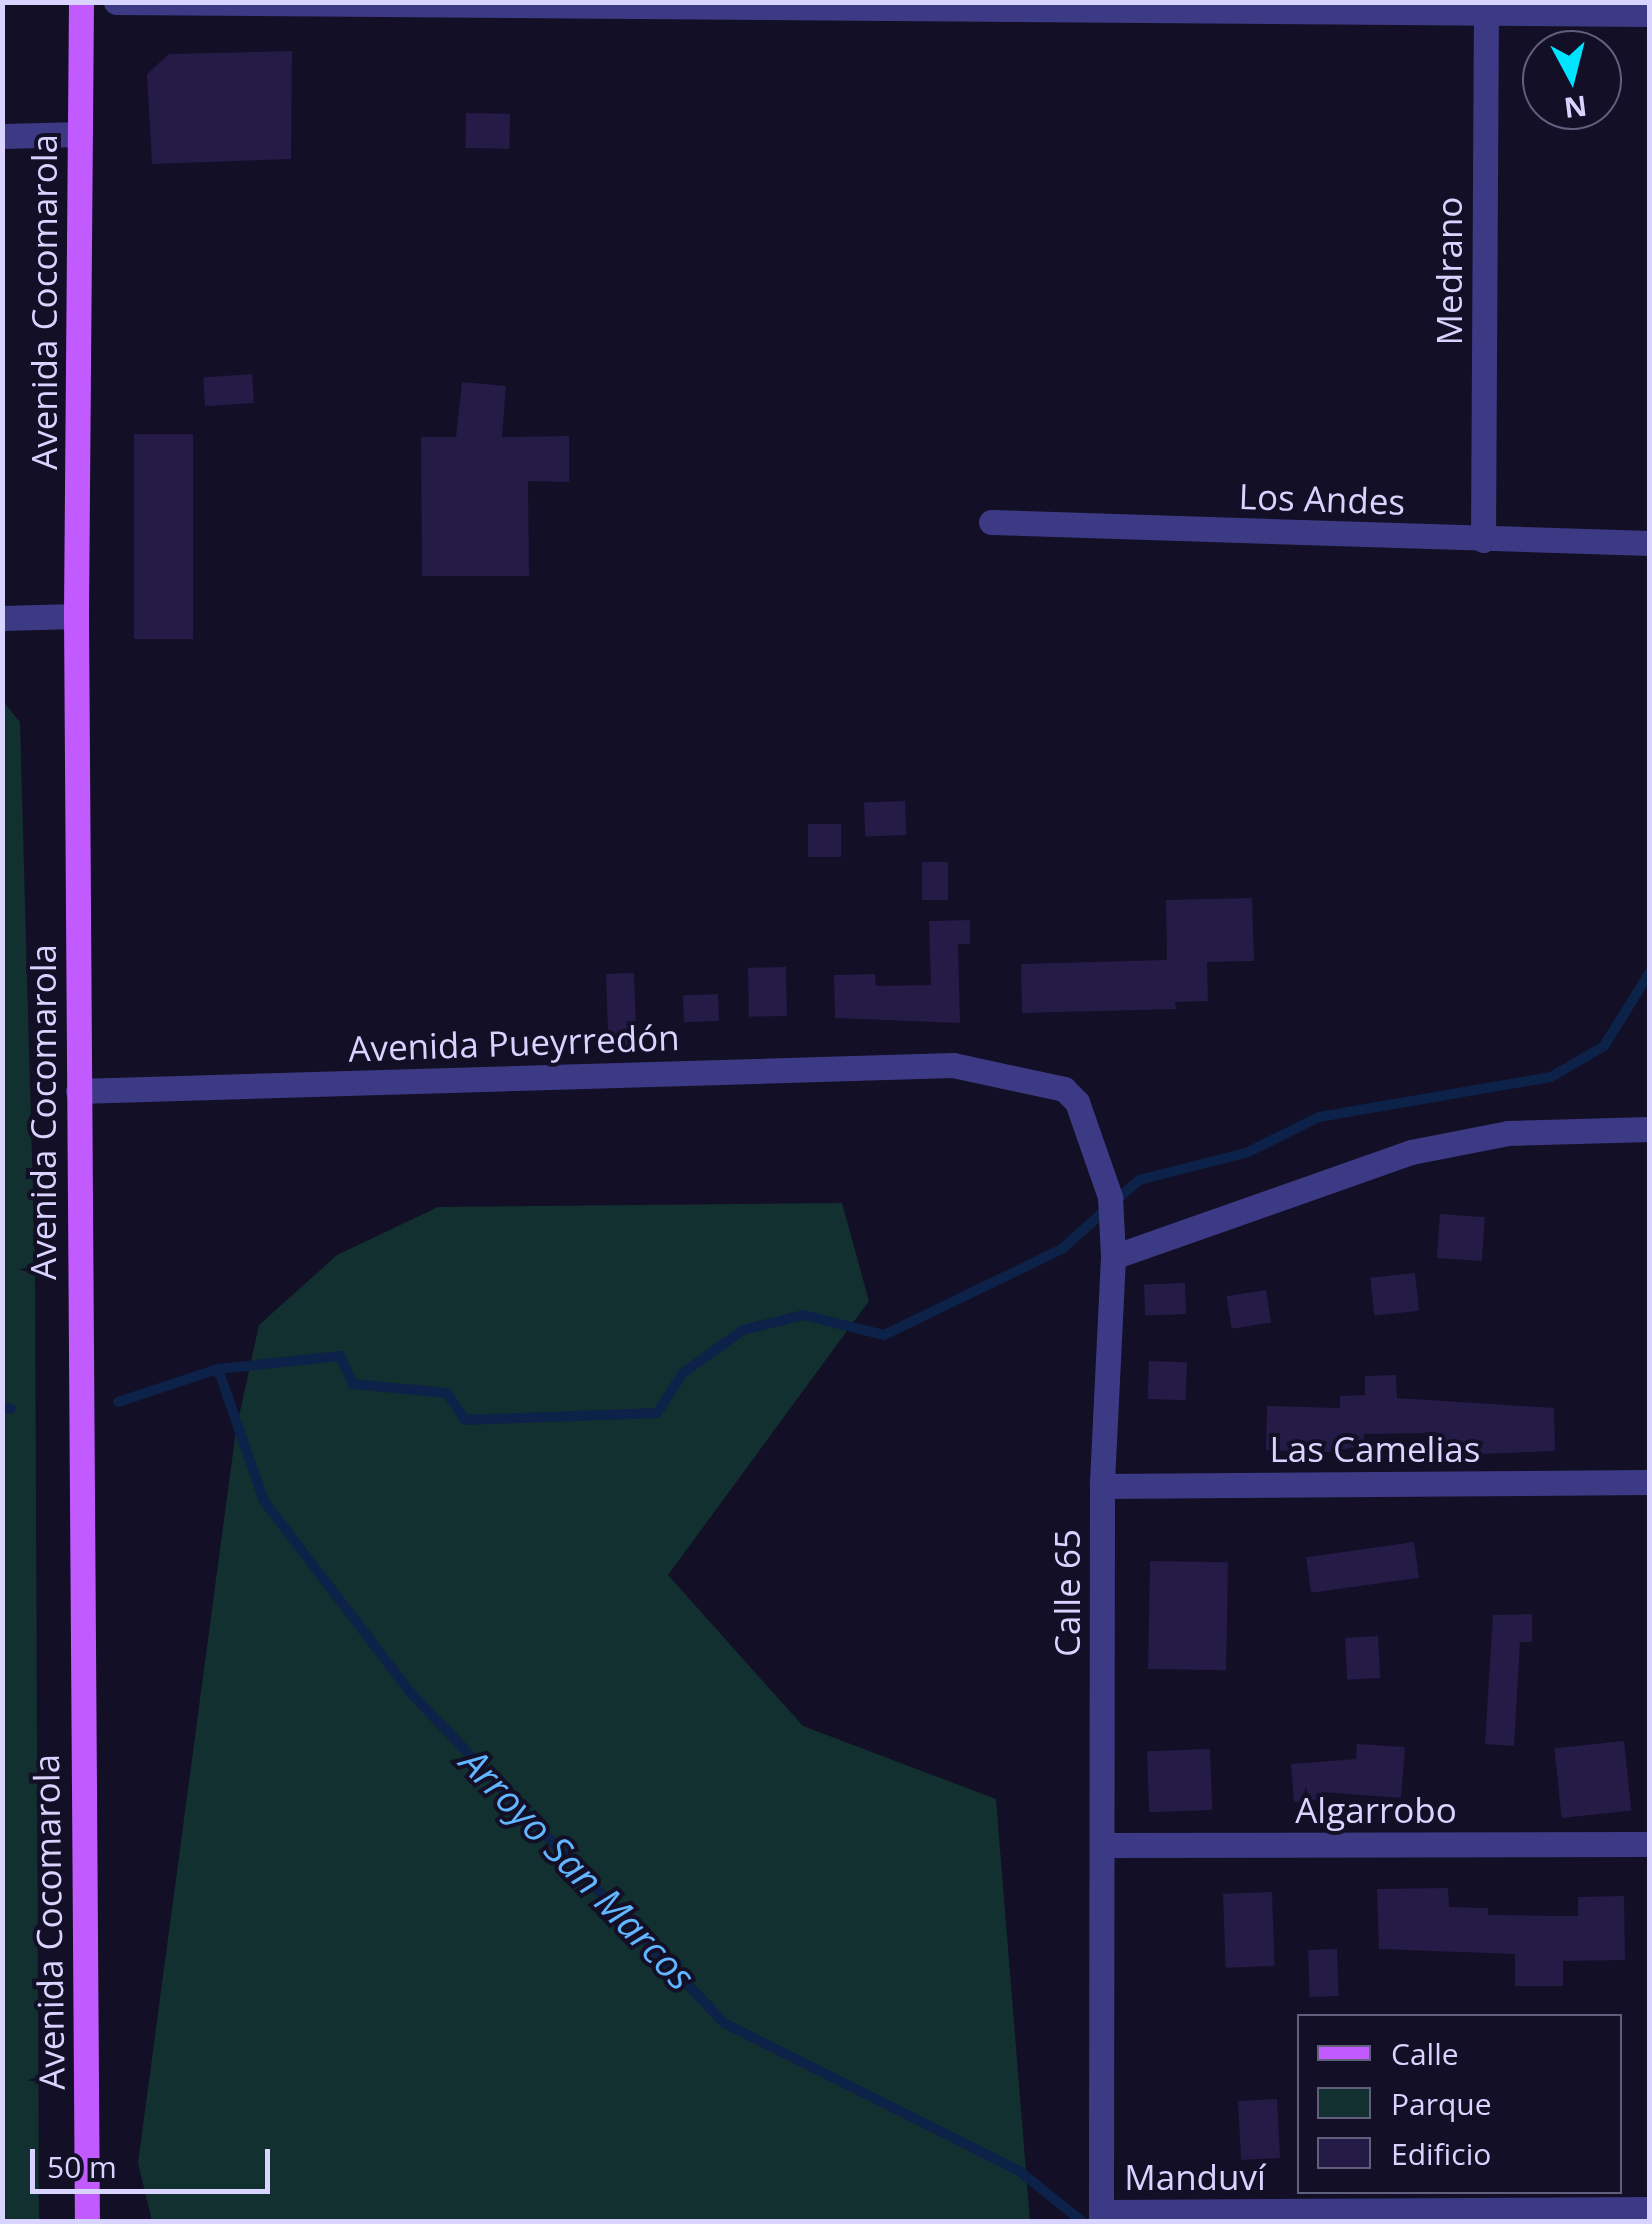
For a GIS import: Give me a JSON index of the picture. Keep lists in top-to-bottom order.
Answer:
{
  "streets": {
    "main road": ["Avenida Cocomarola"],
    "street": [
      "Medrano",
      "Los Andes",
      "Avenida Pueyrredón",
      "Las Camelias",
      "Calle 65",
      "Algarrobo",
      "Manduví"
    ]
  },
  "crossings": [
    ["Medrano", "Los Andes"],
    ["Avenida Cocomarola", "Avenida Pueyrredón"],
    ["Avenida Pueyrredón", "Calle 65"],
    ["Las Camelias", "Calle 65"],
    ["Calle 65", "Algarrobo"],
    ["Calle 65", "Manduví"]
  ],
  "water": ["Arroyo San Marcos"],
  "legend": ["Calle", "Parque", "Edificio"],
  "scale_bar": "50 m",
  "north": "bottom"
}
